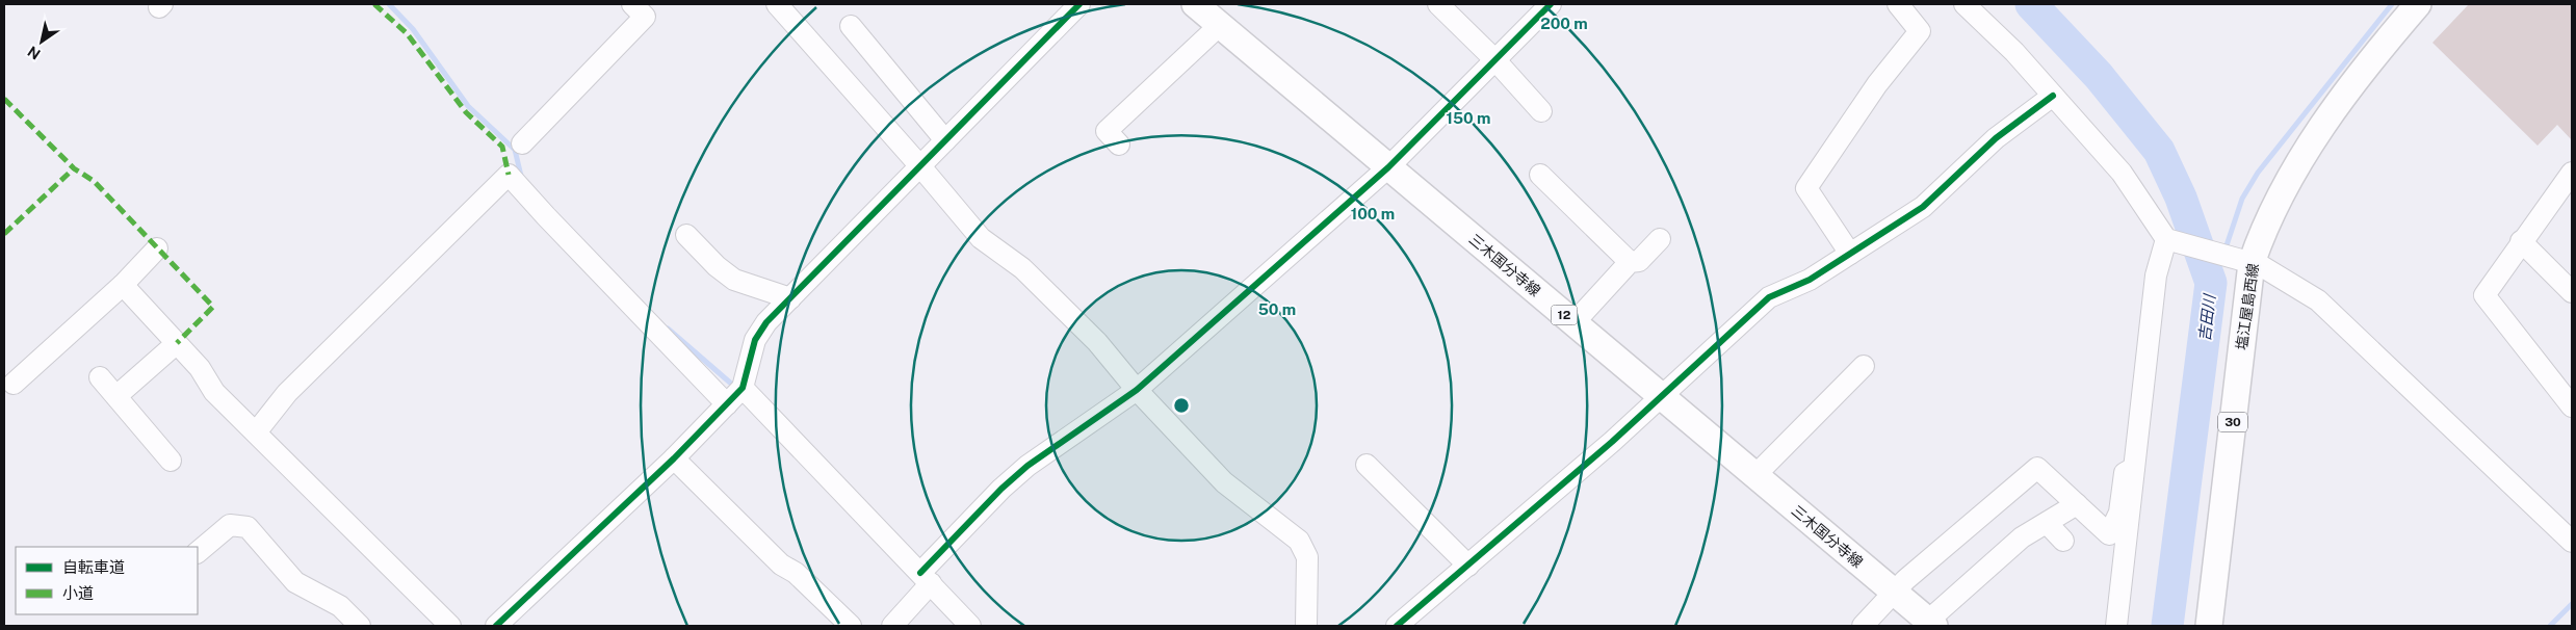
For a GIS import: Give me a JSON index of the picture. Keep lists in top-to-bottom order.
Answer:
{
  "streets": {
    "main road": [
      "三木国分寺線",
      "塩江屋島西線",
      "12",
      "30"
    ]
  },
  "water": ["吉田川"],
  "legend": ["自転車道", "小道"],
  "north": "bottom left",
  "rings": [
    "200 m",
    "150 m",
    "100 m",
    "50 m"
  ]
}
